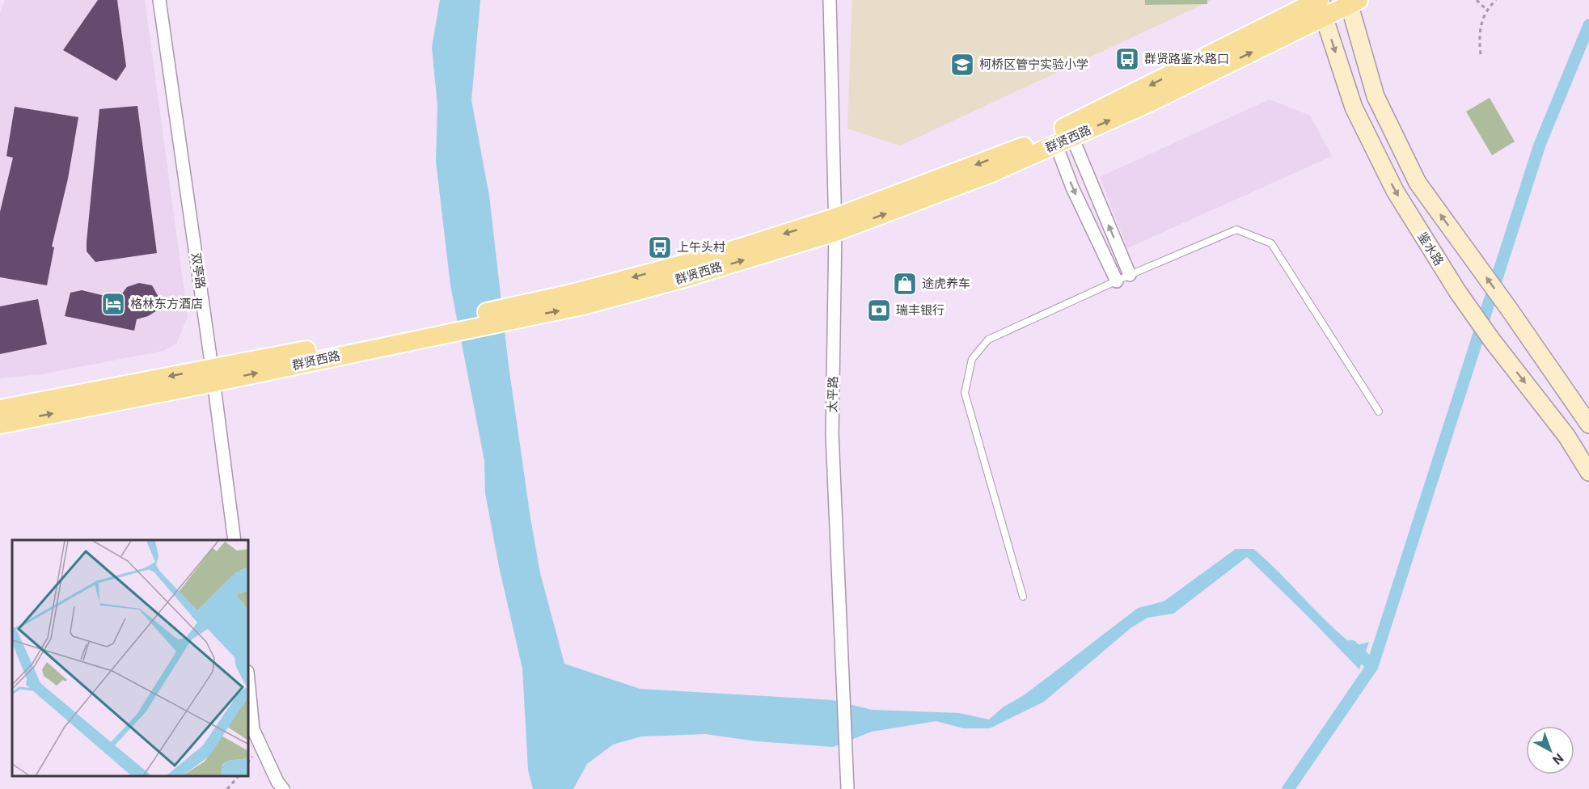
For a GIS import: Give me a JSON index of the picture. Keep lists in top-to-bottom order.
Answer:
{
  "streets": {
    "main road": ["群贤西路"],
    "street": ["鉴水路", "双亭路", "太平路"]
  },
  "crossings": [
    ["群贤西路", "鉴水路"],
    ["群贤西路", "双亭路"],
    ["群贤西路", "太平路"]
  ],
  "places": {
    "bus stop": ["群贤路鉴水路口", "上午头村"],
    "school or university": ["柯桥区管宁实验小学"],
    "shop": ["途虎养车"],
    "hotel": ["格林东方酒店"],
    "bank": ["瑞丰银行"]
  },
  "north": "bottom right"
}
